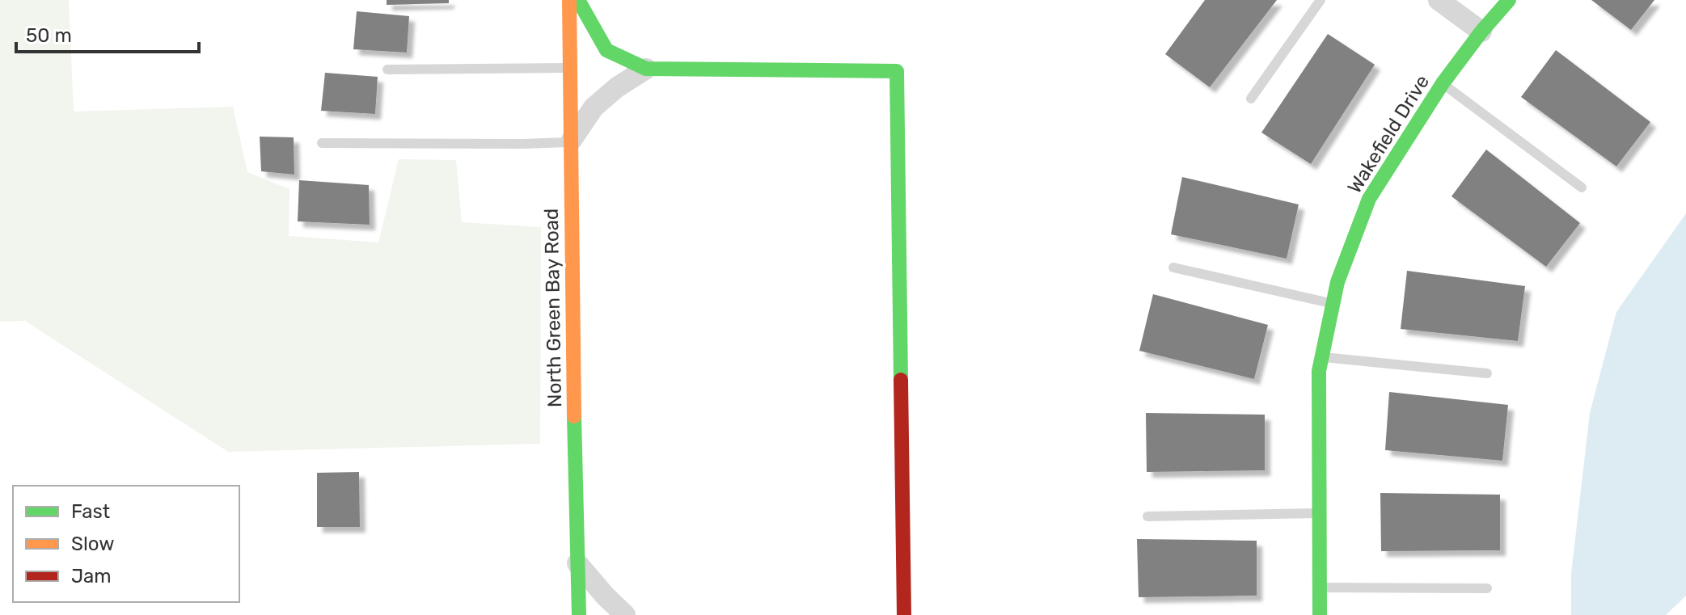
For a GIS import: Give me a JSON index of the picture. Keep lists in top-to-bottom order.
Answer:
{
  "streets": {
    "street": ["Wakefield Drive", "North Green Bay Road"]
  },
  "legend": ["Fast", "Slow", "Jam"],
  "scale_bar": "50 m"
}
